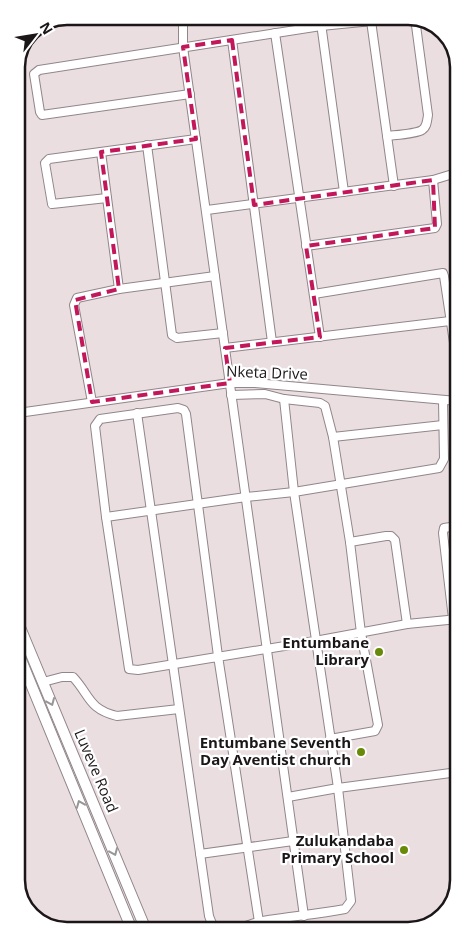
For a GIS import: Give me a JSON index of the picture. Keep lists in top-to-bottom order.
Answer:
{
  "streets": {
    "street": ["Nketa Drive", "Luveve Road"]
  },
  "places": ["Entumbane Library", "Entumbane Seventh Day Aventist church", "Zulukandaba Primary School"],
  "north": "top right"
}
